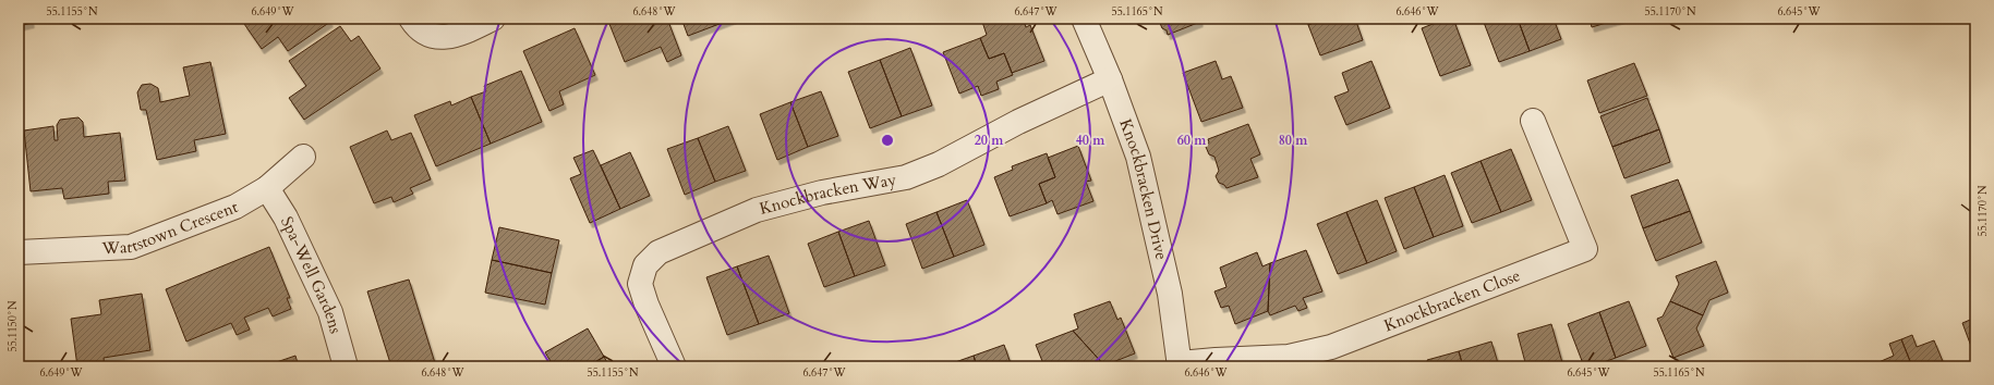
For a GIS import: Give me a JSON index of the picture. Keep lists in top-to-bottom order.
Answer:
{
  "streets": {
    "street": [
      "Knockbracken Drive",
      "Knockbracken Way",
      "Wattstown Crescent",
      "Spa-Well Gardens",
      "Knockbracken Close"
    ]
  },
  "crossings": [
    ["Knockbracken Drive", "Knockbracken Way"],
    ["Knockbracken Drive", "Knockbracken Close"],
    ["Wattstown Crescent", "Spa-Well Gardens"]
  ],
  "coordinates": [
    "55.1155°N",
    "6.649°W",
    "6.648°W",
    "6.647°W",
    "55.1165°N",
    "6.646°W",
    "55.1170°N",
    "6.645°W",
    "55.1150°N"
  ],
  "rings": [
    "20 m",
    "40 m",
    "60 m",
    "80 m"
  ]
}
